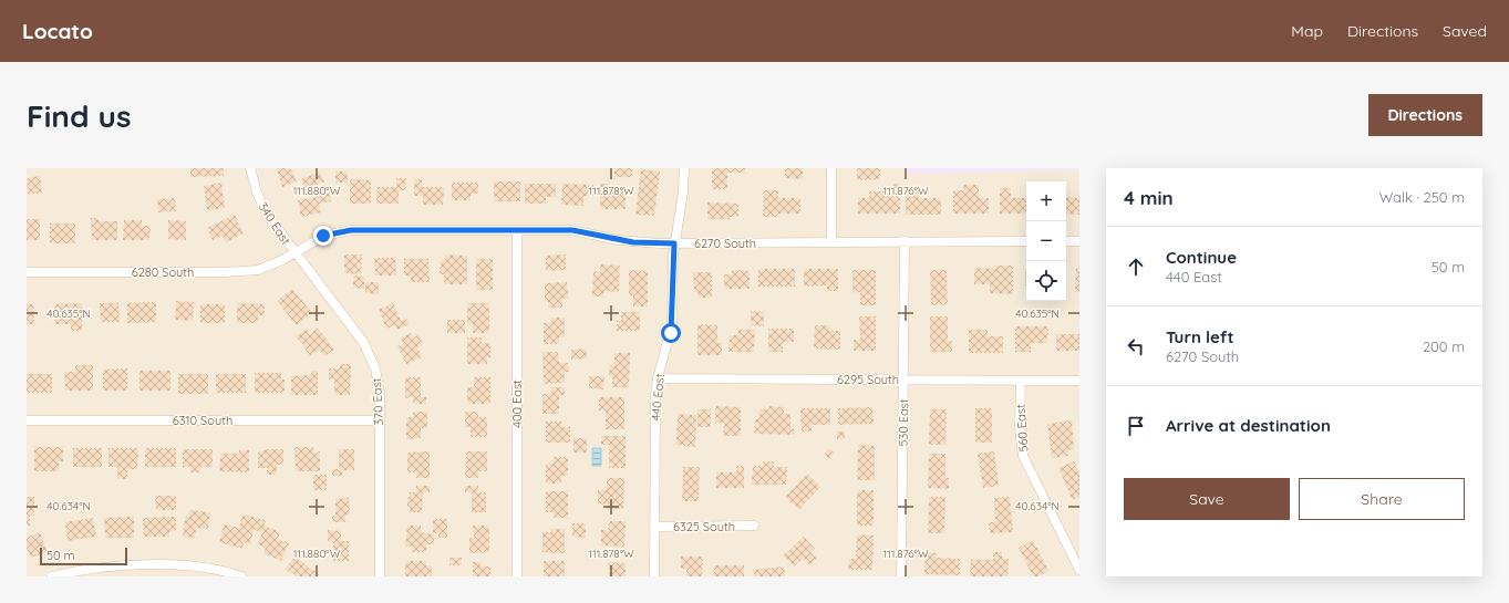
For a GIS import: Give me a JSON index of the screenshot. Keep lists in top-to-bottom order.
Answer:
{
  "streets": {
    "street": [
      "340 East",
      "6270 South",
      "6280 South",
      "6295 South",
      "440 East",
      "370 East",
      "400 East",
      "6310 South",
      "530 East",
      "560 East",
      "6325 South"
    ]
  },
  "crossings": [
    ["340 East", "6270 South"],
    ["340 East", "6280 South"],
    ["340 East", "370 East"],
    ["6270 South", "6280 South"],
    ["6270 South", "440 East"],
    ["6270 South", "370 East"],
    ["6270 South", "400 East"],
    ["6270 South", "530 East"],
    ["6280 South", "370 East"],
    ["6295 South", "440 East"],
    ["6295 South", "530 East"],
    ["6295 South", "560 East"],
    ["440 East", "6325 South"],
    ["370 East", "6310 South"]
  ],
  "scale_bar": "50 m",
  "page": {
    "header": "Locato",
    "nav": ["Map", "Directions", "Saved"],
    "buttons": [
      "Directions",
      ["Save", "Share"]
    ],
    "title": "Find us",
    "heading": ["4 min", "Walk · 250 m"],
    "map_buttons": ["+", "−"],
    "list": [
      ["Continue", "440 East", "50 m"],
      ["Turn left", "6270 South", "200 m"],
      "Arrive at destination"
    ],
    "scale": "50 m"
  },
  "coordinates": [
    "111.880°W",
    "111.878°W",
    "111.876°W",
    "40.635°N",
    "40.634°N"
  ]
}
